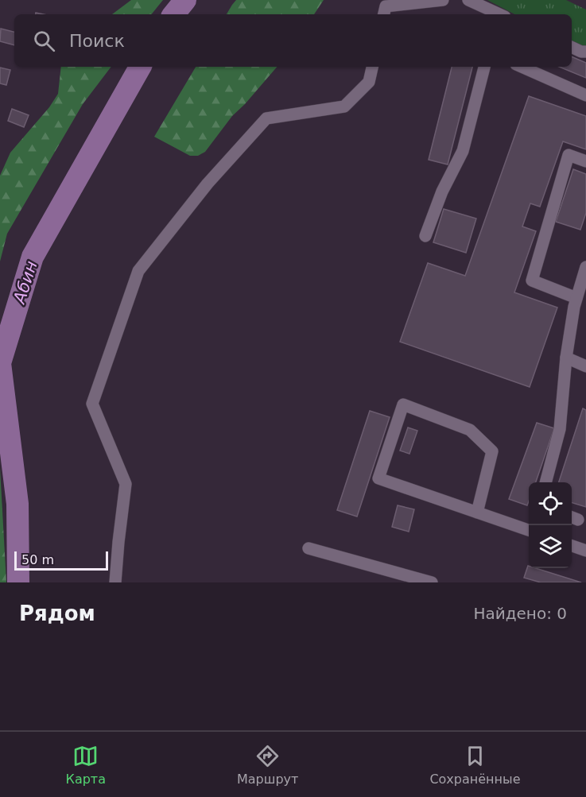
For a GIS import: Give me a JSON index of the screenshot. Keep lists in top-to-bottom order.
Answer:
{
  "water": ["Абин"],
  "scale_bar": "50 m",
  "page": {
    "search": "Поиск",
    "scale": "50 m",
    "heading": ["Рядом", "Найдено: 0"],
    "nav": ["Карта", "Маршрут", "Сохранённые"]
  }
}
